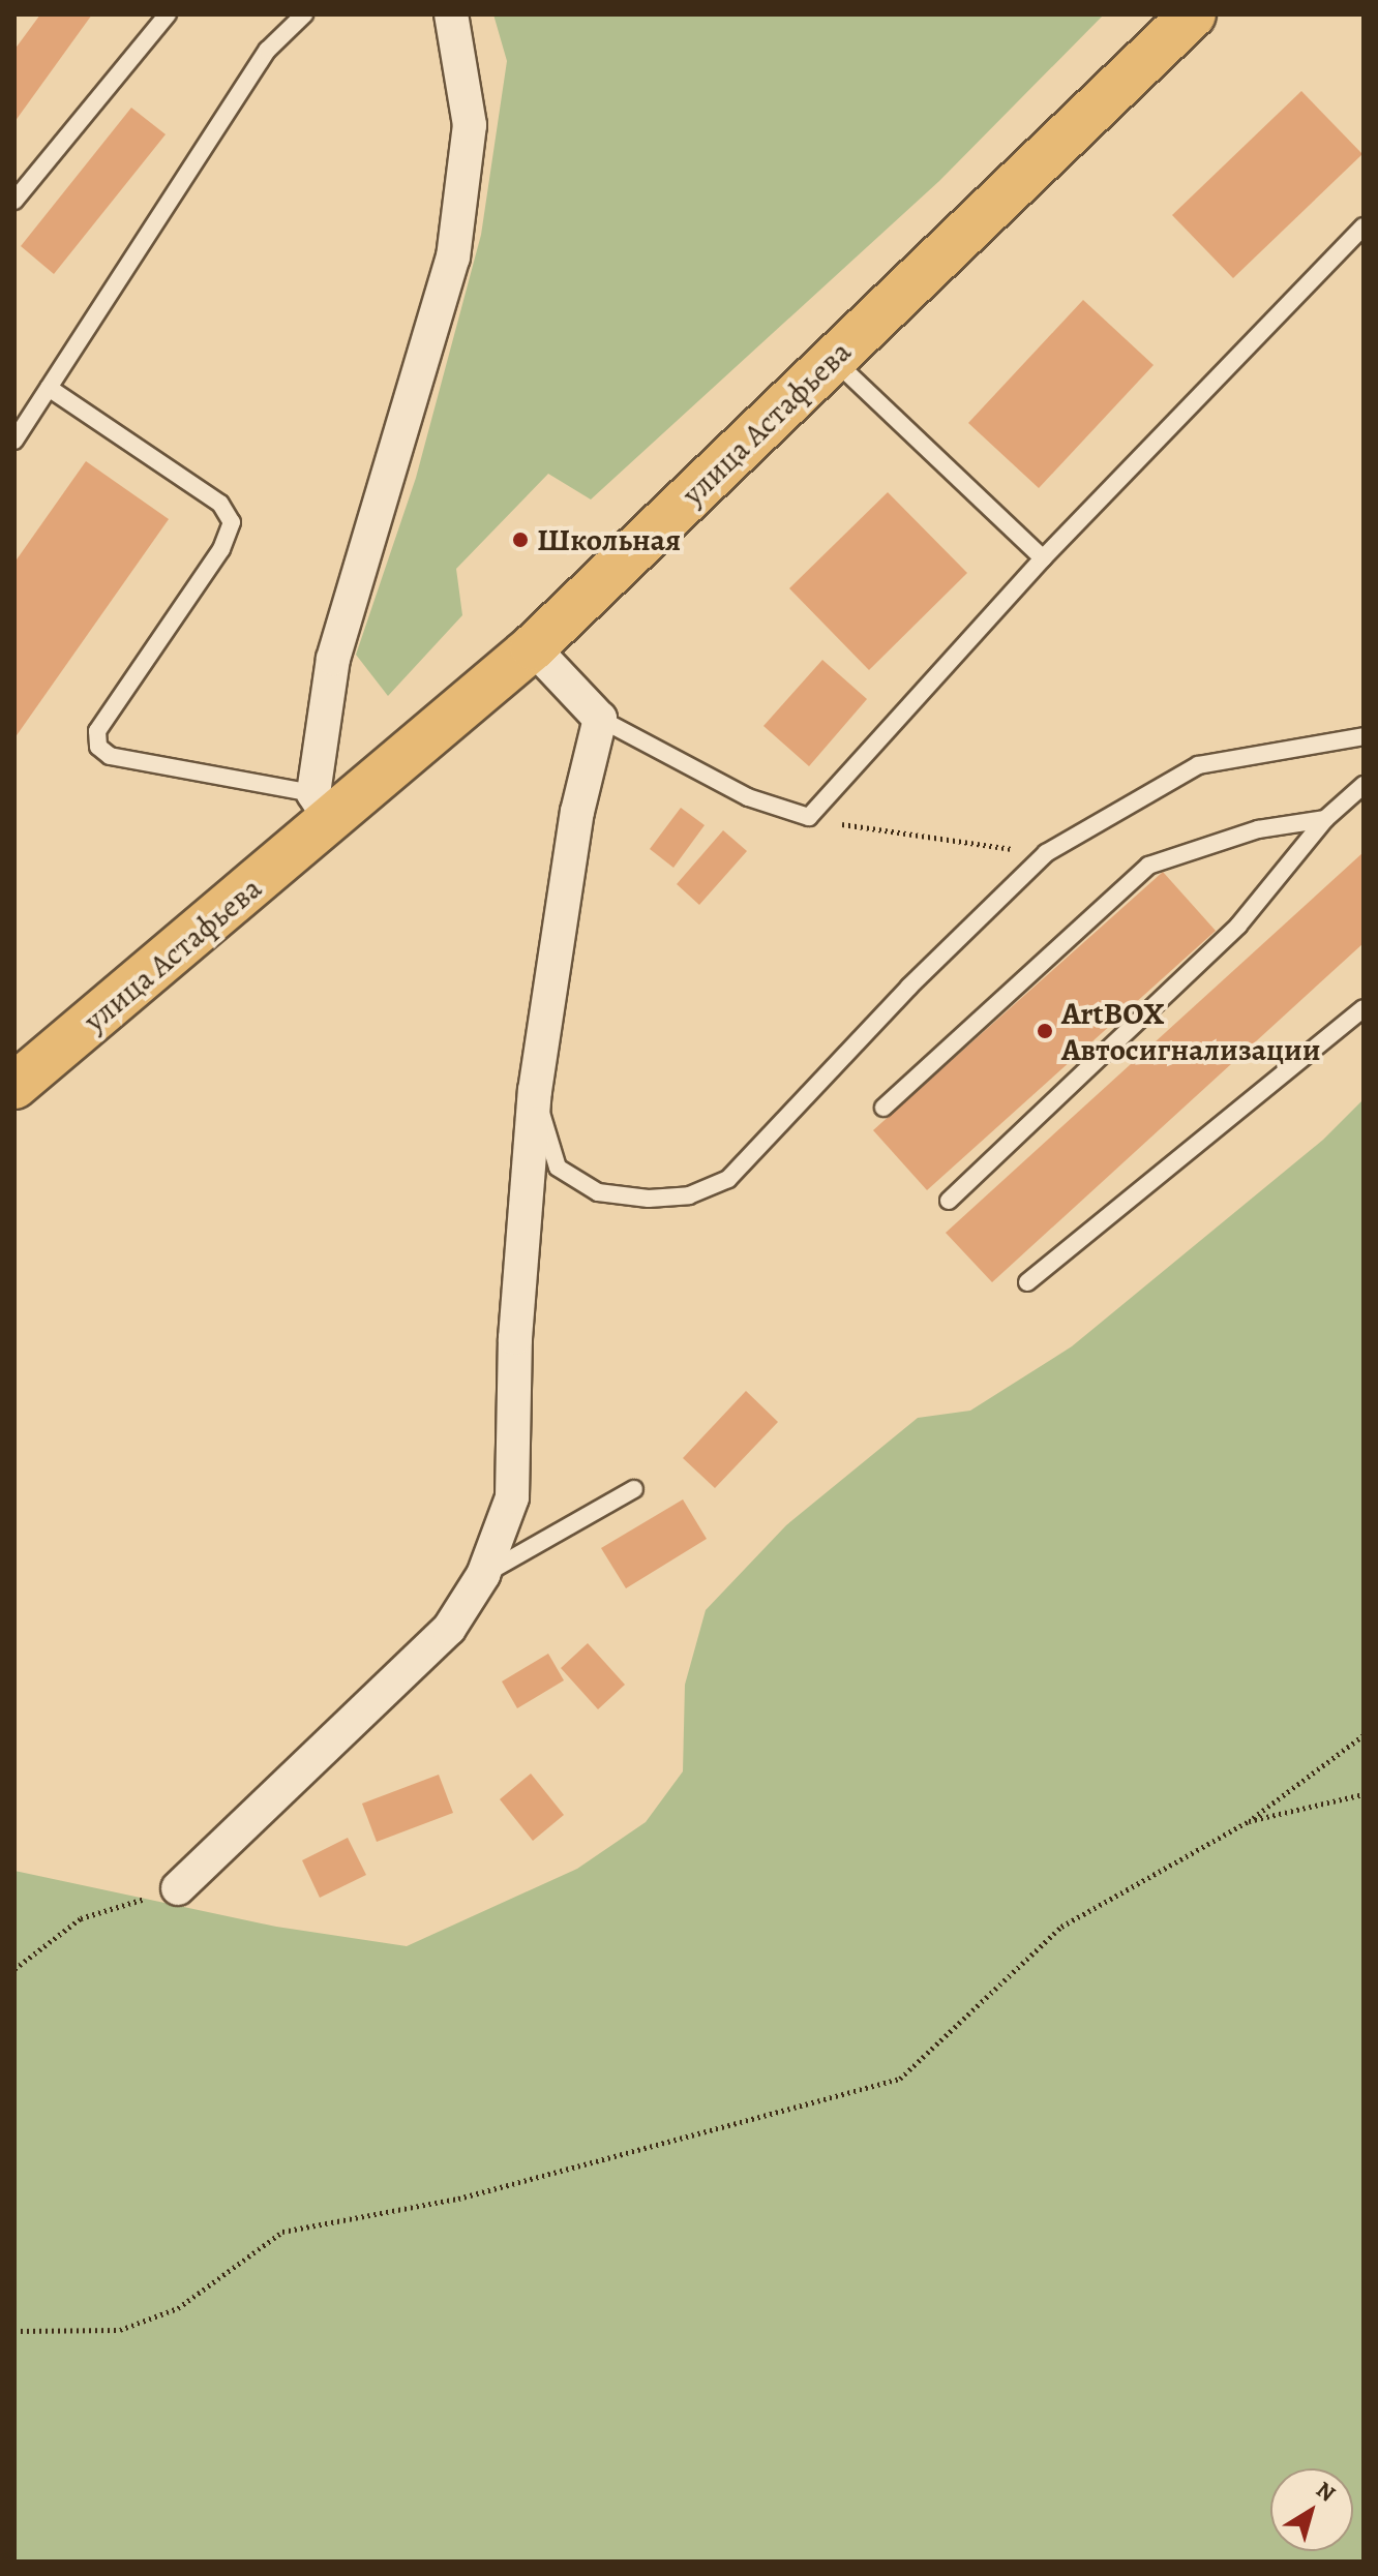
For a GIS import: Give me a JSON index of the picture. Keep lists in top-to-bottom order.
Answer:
{
  "streets": {
    "main road": ["улица Астафьева"]
  },
  "places": ["Школьная", "ArtBOX Автосигнализации"],
  "north": "top right"
}
